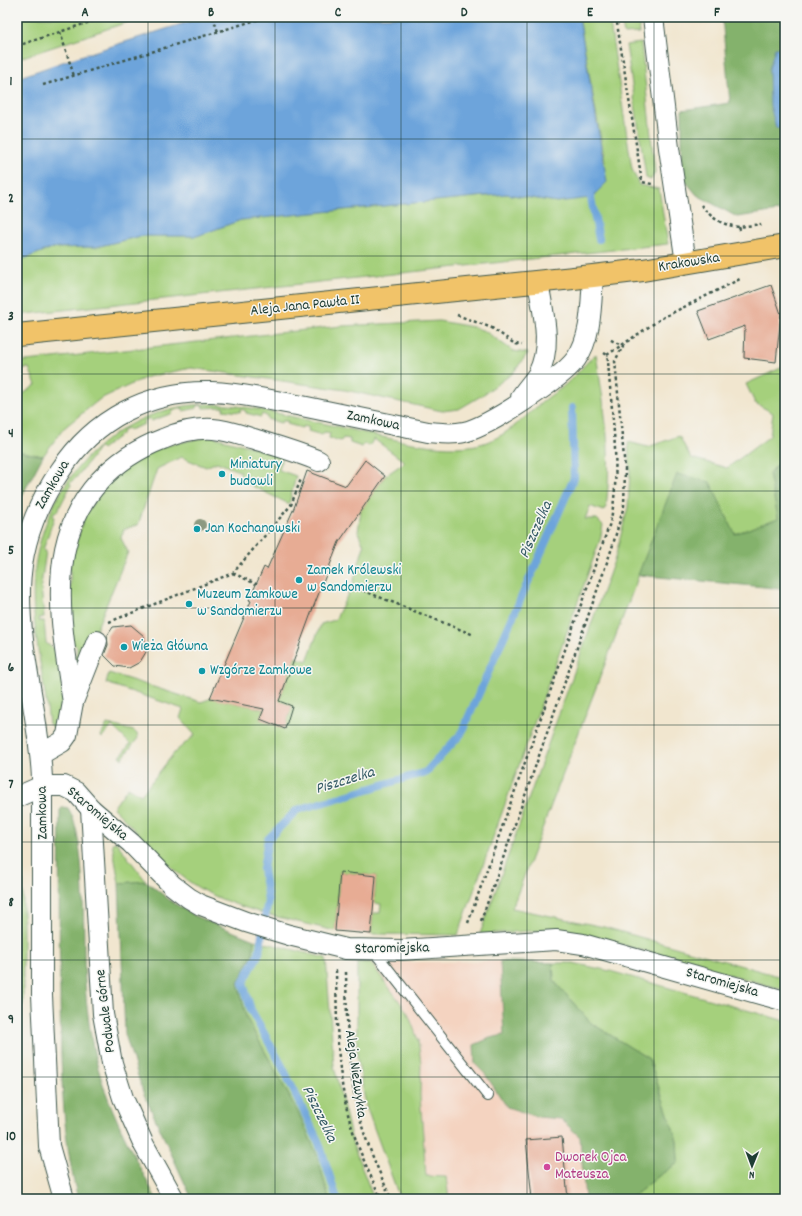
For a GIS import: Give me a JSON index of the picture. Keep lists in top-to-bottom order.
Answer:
{
  "streets": {
    "main road": ["Krakowska", "Aleja Jana Pawła II"],
    "street": ["Zamkowa", "Staromiejska", "Podwale Górne"],
    "path": ["Aleja NieZwykła"]
  },
  "crossings": [
    ["Krakowska", "Aleja Jana Pawła II"],
    ["Krakowska", "Zamkowa"],
    ["Aleja Jana Pawła II", "Zamkowa"],
    ["Zamkowa", "Staromiejska"],
    ["Staromiejska", "Podwale Górne"],
    ["Staromiejska", "Aleja NieZwykła"]
  ],
  "water": ["Piszczelka"],
  "places": [
    "Miniatury budowli",
    "Jan Kochanowski",
    "Zamek Królewski w Sandomierzu",
    "Muzeum Zamkowe w Sandomierzu",
    "Wieża Główna",
    "Wzgórze Zamkowe",
    "Dworek Ojca Mateusza"
  ],
  "north": "bottom",
  "grid": {
    "columns": [
      "A",
      "B",
      "C",
      "D",
      "E",
      "F"
    ],
    "rows": [
      "1",
      "2",
      "3",
      "4",
      "5",
      "6",
      "7",
      "8",
      "9",
      "10"
    ]
  }
}
